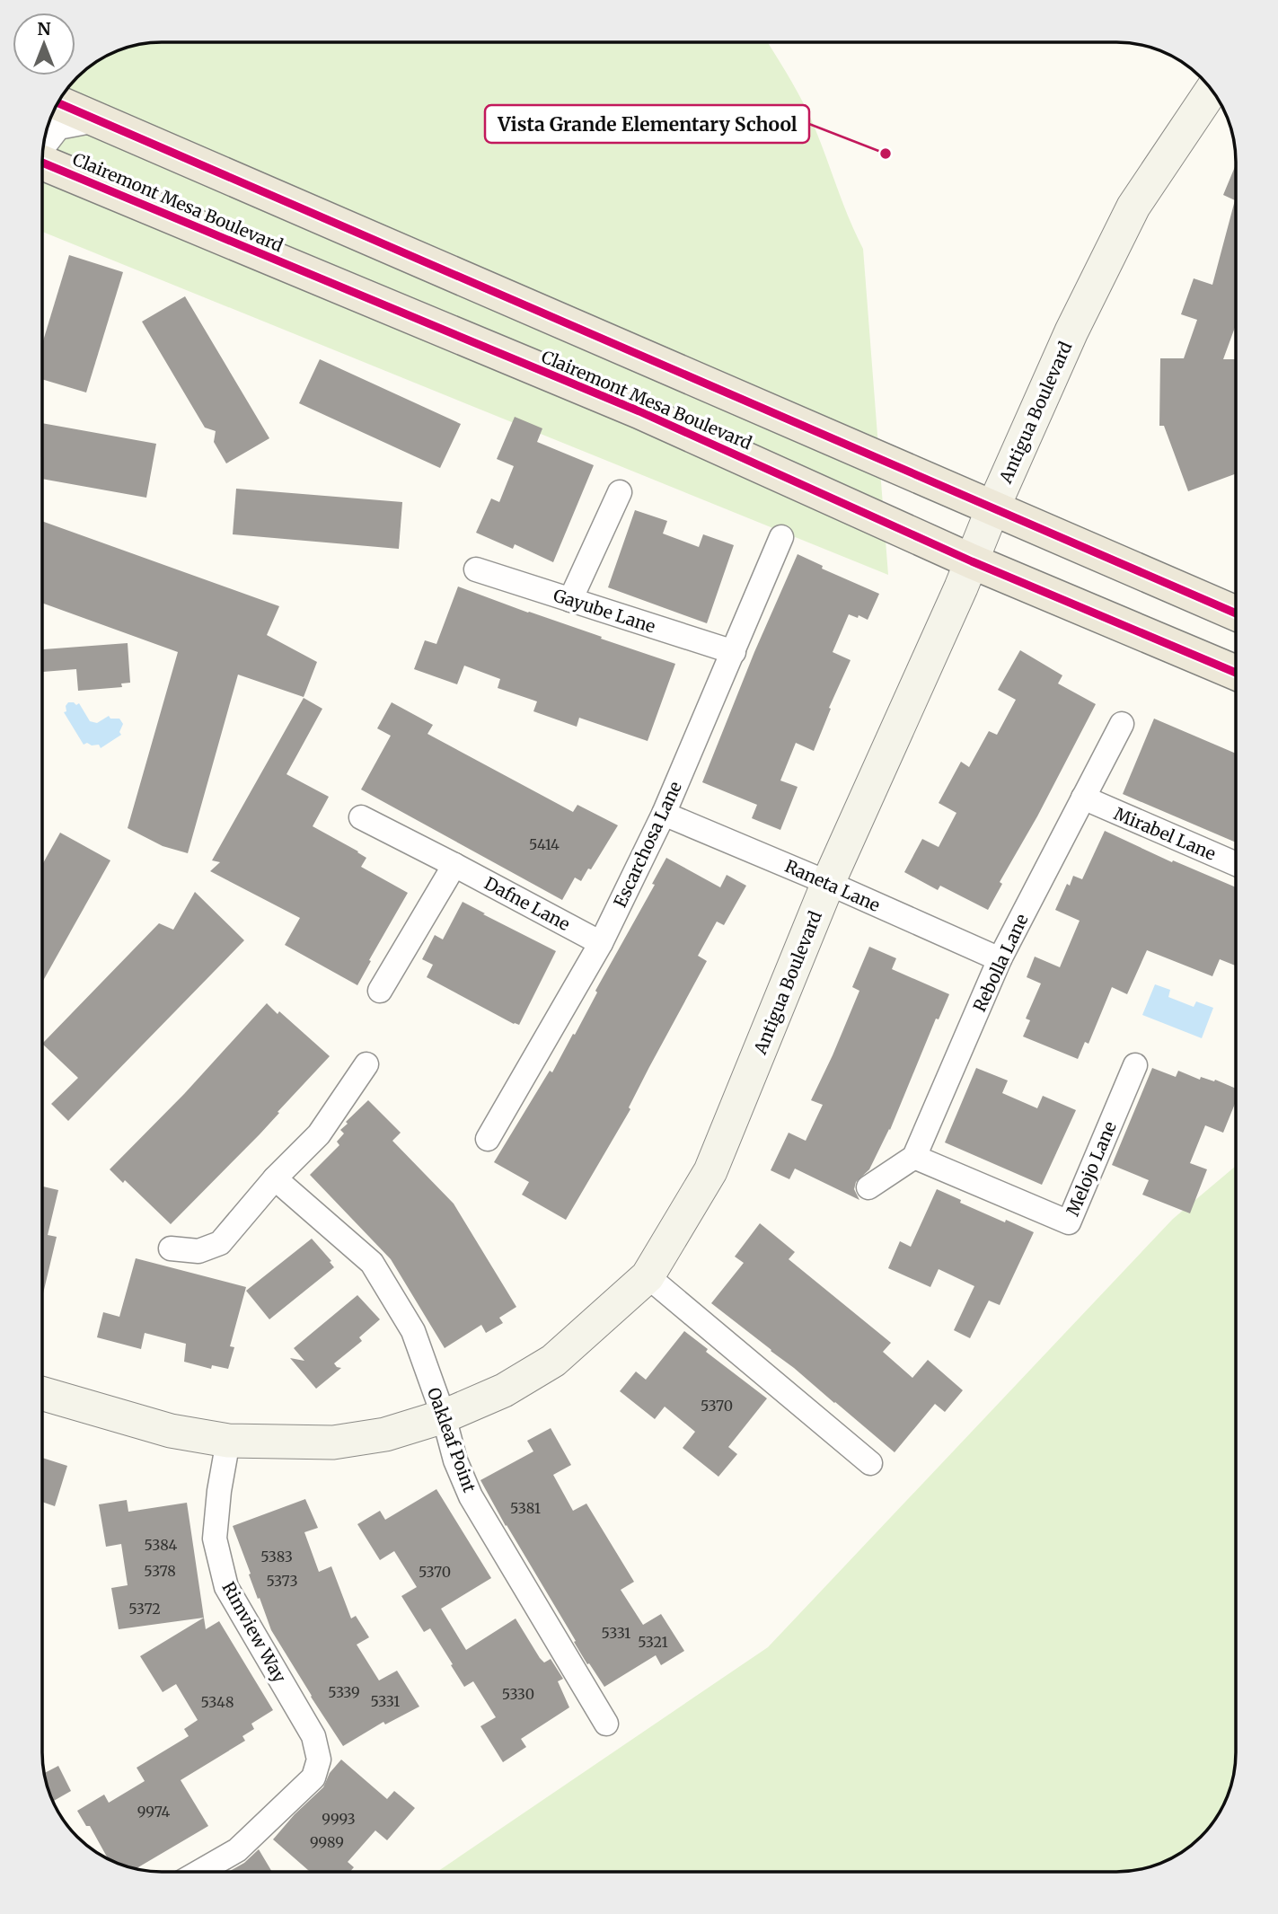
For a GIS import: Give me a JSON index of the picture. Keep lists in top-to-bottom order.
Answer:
{
  "streets": {
    "main road": ["Clairemont Mesa Boulevard"],
    "street": [
      "Antigua Boulevard",
      "Gayube Lane",
      "Mirabel Lane",
      "Escarchosa Lane",
      "Raneta Lane",
      "Dafne Lane",
      "Rebolla Lane",
      "Melojo Lane",
      "Oakleaf Point",
      "Rimview Way"
    ]
  },
  "crossings": [
    ["Clairemont Mesa Boulevard", "Antigua Boulevard"],
    ["Antigua Boulevard", "Raneta Lane"],
    ["Antigua Boulevard", "Oakleaf Point"],
    ["Antigua Boulevard", "Rimview Way"],
    ["Gayube Lane", "Escarchosa Lane"],
    ["Mirabel Lane", "Rebolla Lane"],
    ["Escarchosa Lane", "Raneta Lane"],
    ["Escarchosa Lane", "Dafne Lane"],
    ["Raneta Lane", "Rebolla Lane"],
    ["Rebolla Lane", "Melojo Lane"]
  ],
  "places": ["Vista Grande Elementary School"],
  "house_numbers": [
    "5414",
    "5370",
    "5381",
    "5384",
    "5383",
    "5378",
    "5370",
    "5373",
    "5372",
    "5331",
    "5321",
    "5339",
    "5330",
    "5331",
    "5348",
    "9974",
    "9993",
    "9989"
  ],
  "north": "top"
}
